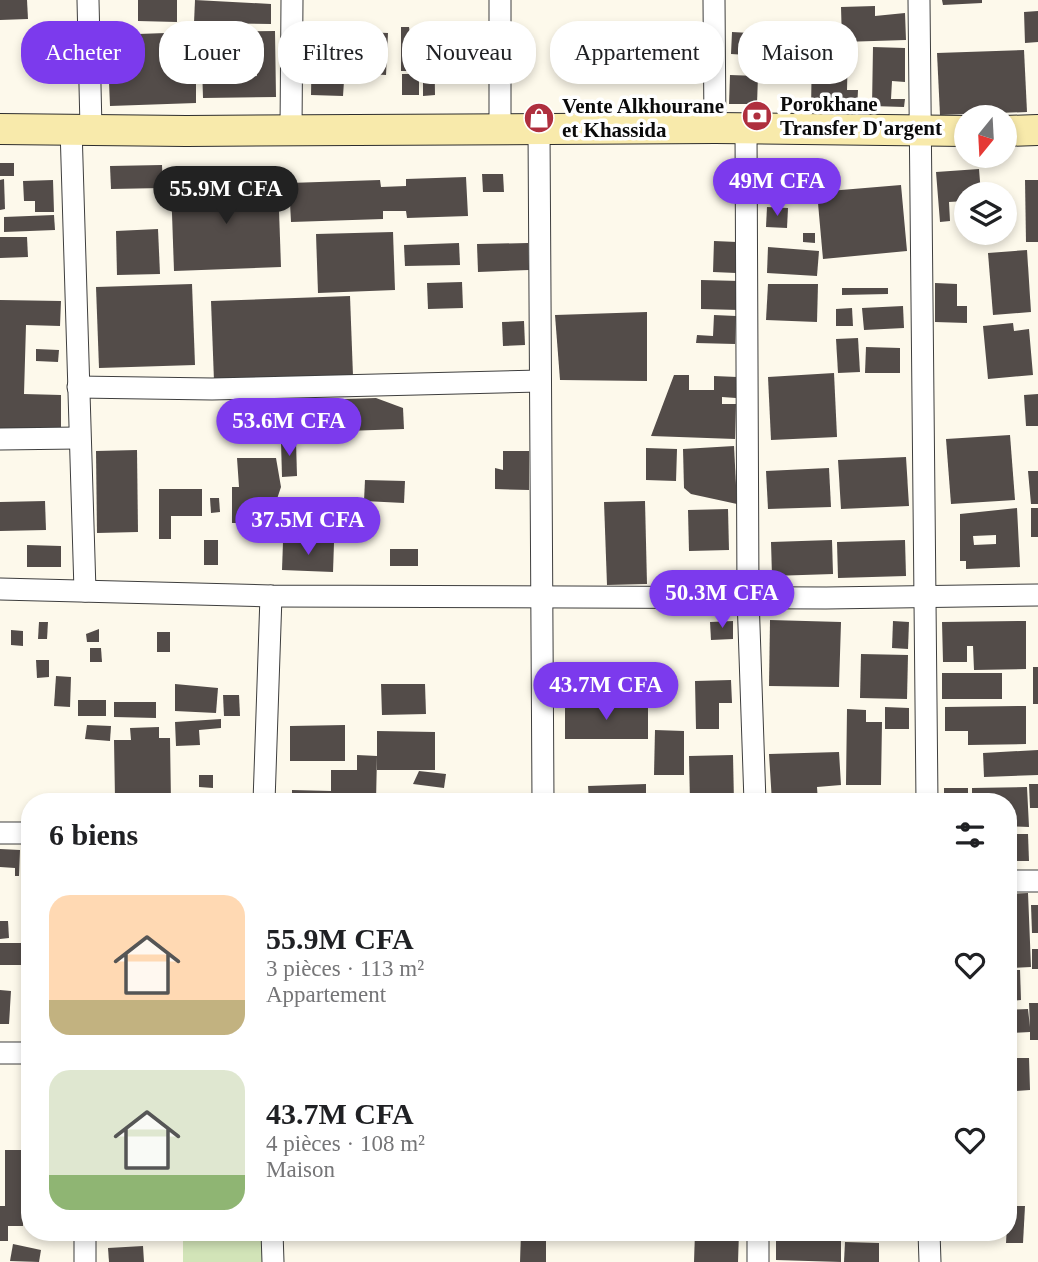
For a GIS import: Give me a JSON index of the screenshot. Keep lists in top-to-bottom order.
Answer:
{
  "places": {
    "bank": ["Porokhane Transfer D'argent"],
    "shop": ["Vente Alkhourane et Khassida"]
  },
  "north": "bottom",
  "page": {
    "chip": [
      "Acheter",
      "Louer",
      "Filtres",
      "Nouveau",
      "Appartement",
      "Maison"
    ],
    "price": [
      "49M CFA",
      "55.9M CFA",
      "53.6M CFA",
      "37.5M CFA",
      "50.3M CFA",
      "43.7M CFA"
    ],
    "heading": "6 biens",
    "list": [
      {
        "name": "55.9M CFA",
        "note": "3 pièces · 113 m² · Appartement"
      },
      {
        "name": "43.7M CFA",
        "note": "4 pièces · 108 m² · Maison"
      }
    ]
  }
}
